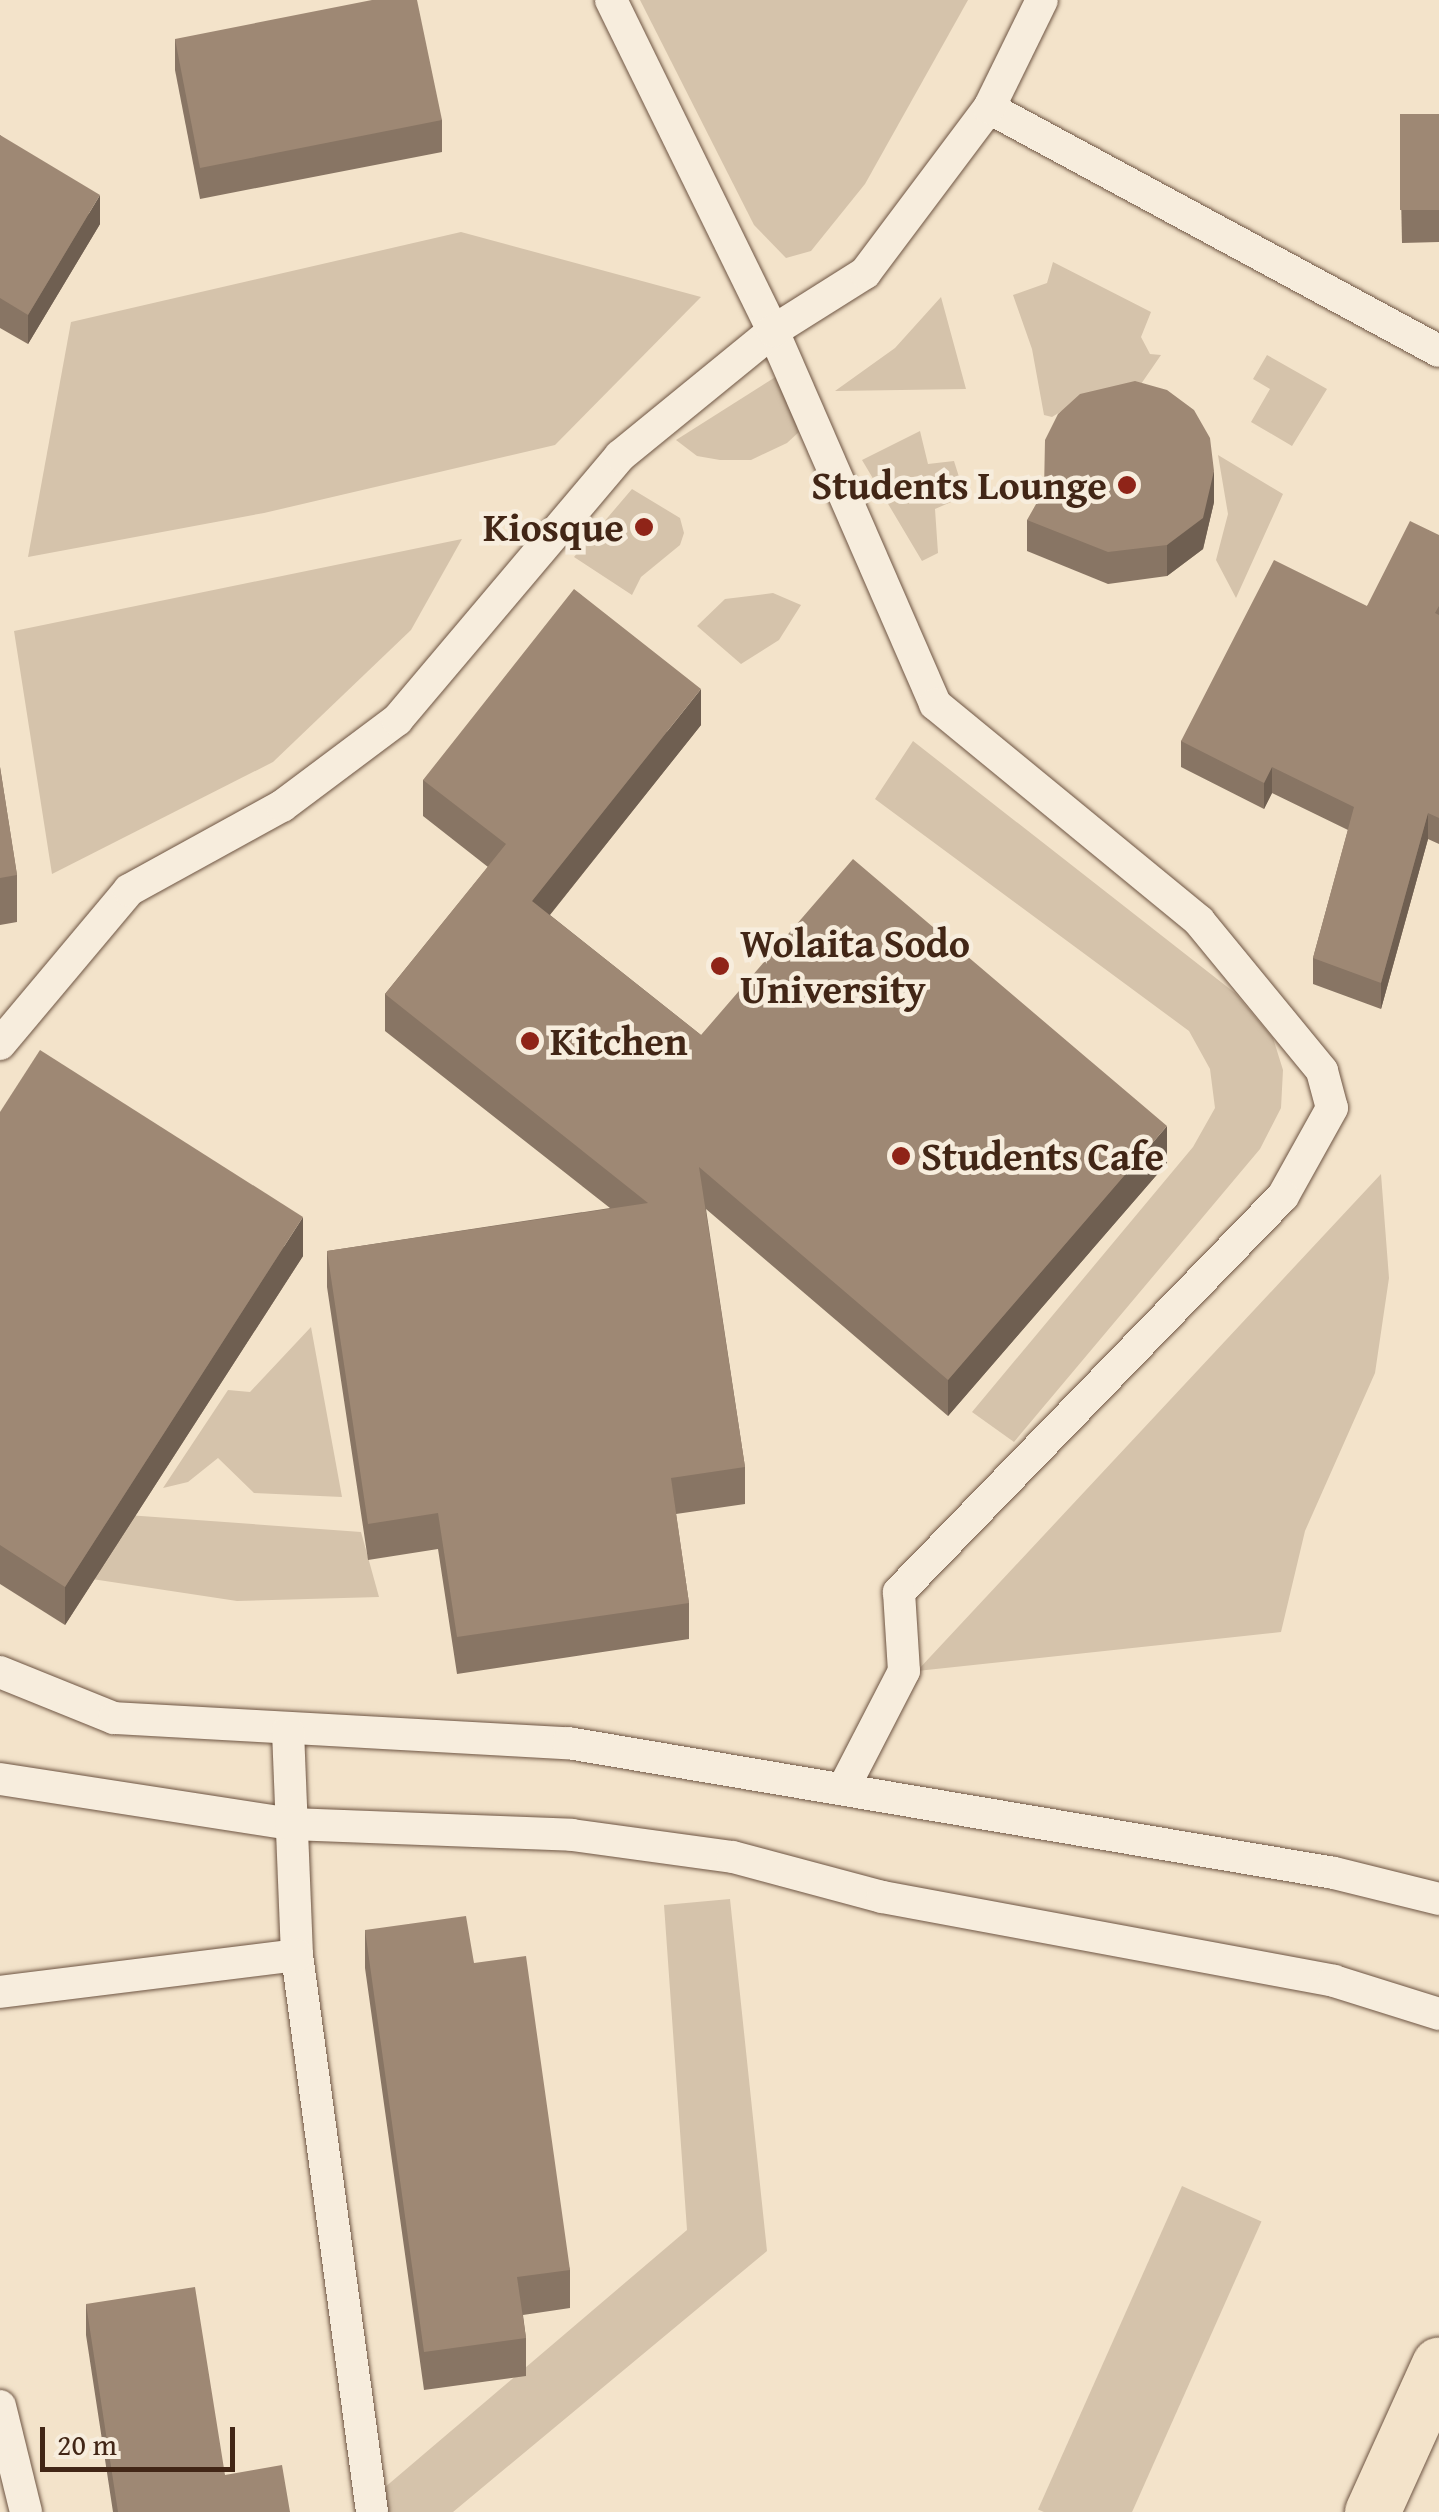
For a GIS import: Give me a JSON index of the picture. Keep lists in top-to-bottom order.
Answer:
{
  "places": [
    "Students Lounge",
    "Kiosque",
    "Wolaita Sodo University",
    "Kitchen",
    "Students Cafe"
  ],
  "scale_bar": "20 m"
}
